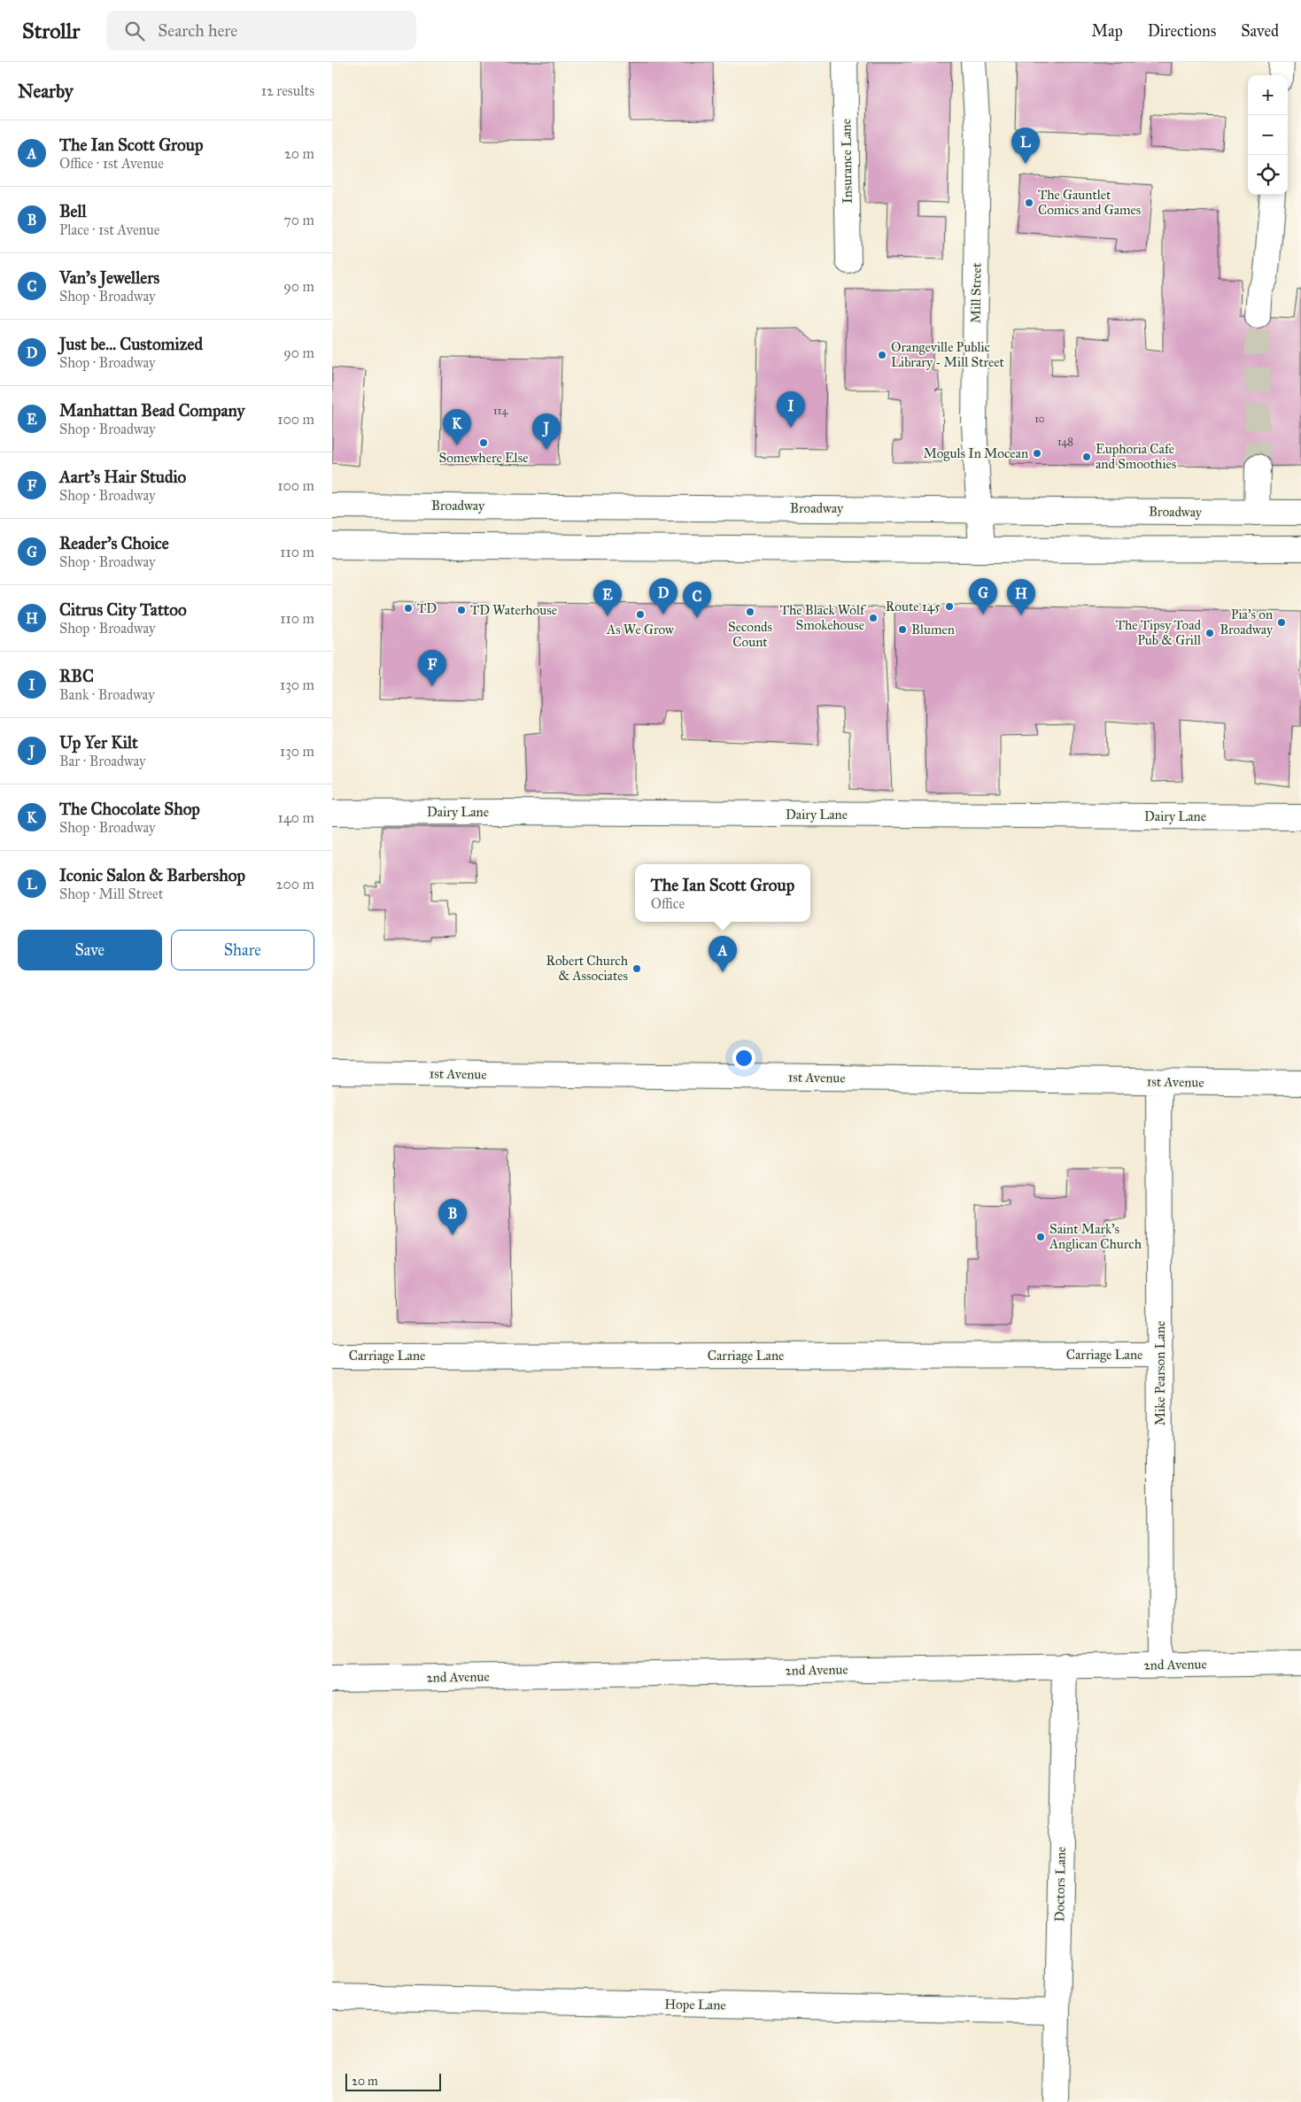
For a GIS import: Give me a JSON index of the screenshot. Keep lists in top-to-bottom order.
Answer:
{
  "streets": {
    "street": [
      "Insurance Lane",
      "Mill Street",
      "Broadway",
      "Dairy Lane",
      "1st Avenue",
      "Carriage Lane",
      "Mike Pearson Lane",
      "2nd Avenue",
      "Doctors Lane",
      "Hope Lane"
    ]
  },
  "crossings": [
    ["Mill Street", "Broadway"],
    ["1st Avenue", "Mike Pearson Lane"],
    ["Carriage Lane", "Mike Pearson Lane"],
    ["Mike Pearson Lane", "2nd Avenue"],
    ["2nd Avenue", "Doctors Lane"],
    ["Doctors Lane", "Hope Lane"]
  ],
  "places": [
    "The Gauntlet Comics and Games",
    "Orangeville Public Library - Mill Street",
    "Somewhere Else",
    "Moguls In Mocean",
    "Euphoria Cafe and Smoothies",
    "Route 145",
    "TD",
    "TD Waterhouse",
    "Seconds Count",
    "As We Grow",
    "The Black Wolf Smokehouse",
    "Pia's on Broadway",
    "Blumen",
    "The Tipsy Toad Pub & Grill",
    "Robert Church & Associates",
    "Saint Mark's Anglican Church"
  ],
  "house_numbers": ["114", "10", "148"],
  "scale_bar": "20 m",
  "page": {
    "header": "Strollr",
    "search": "Search here",
    "nav": ["Map", "Directions", "Saved"],
    "heading": ["Nearby", "12 results"],
    "map_buttons": ["+", "−"],
    "list": [
      {
        "mark": "A",
        "name": "The Ian Scott Group",
        "note": "Office · 1st Avenue",
        "value": "20 m"
      },
      {
        "mark": "B",
        "name": "Bell",
        "note": "Place · 1st Avenue",
        "value": "70 m"
      },
      {
        "mark": "C",
        "name": "Van's Jewellers",
        "note": "Shop · Broadway",
        "value": "90 m"
      },
      {
        "mark": "D",
        "name": "Just be... Customized",
        "note": "Shop · Broadway",
        "value": "90 m"
      },
      {
        "mark": "E",
        "name": "Manhattan Bead Company",
        "note": "Shop · Broadway",
        "value": "100 m"
      },
      {
        "mark": "F",
        "name": "Aart's Hair Studio",
        "note": "Shop · Broadway",
        "value": "100 m"
      },
      {
        "mark": "G",
        "name": "Reader's Choice",
        "note": "Shop · Broadway",
        "value": "110 m"
      },
      {
        "mark": "H",
        "name": "Citrus City Tattoo",
        "note": "Shop · Broadway",
        "value": "110 m"
      },
      {
        "mark": "I",
        "name": "RBC",
        "note": "Bank · Broadway",
        "value": "130 m"
      },
      {
        "mark": "J",
        "name": "Up Yer Kilt",
        "note": "Bar · Broadway",
        "value": "130 m"
      },
      {
        "mark": "K",
        "name": "The Chocolate Shop",
        "note": "Shop · Broadway",
        "value": "140 m"
      },
      {
        "mark": "L",
        "name": "Iconic Salon & Barbershop",
        "note": "Shop · Mill Street",
        "value": "200 m"
      }
    ],
    "pins": [
      "L",
      "I",
      "K",
      "J",
      "D",
      "G",
      "H",
      "E",
      "C",
      "F",
      "A",
      "B"
    ],
    "popup": ["The Ian Scott Group", "Office"],
    "buttons": ["Save", "Share"],
    "scale": "20 m"
  }
}
